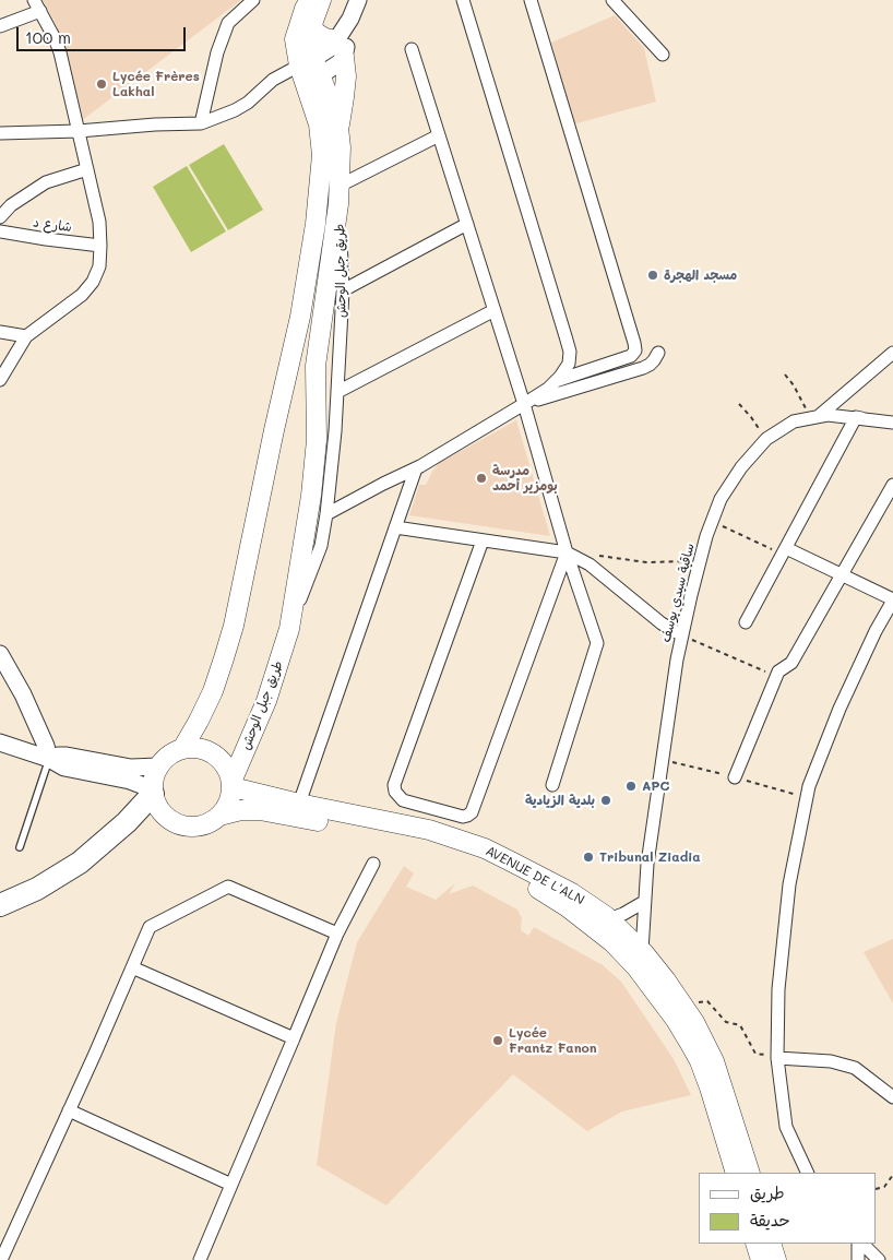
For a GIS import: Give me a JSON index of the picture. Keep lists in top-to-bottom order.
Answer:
{
  "streets": {
    "main road": ["طريق جبل الوحش", "AVENUE DE L'ALN"],
    "street": ["شارع د", "ساقية سيدي يوسف"]
  },
  "crossings": [
    ["طريق جبل الوحش", "AVENUE DE L'ALN"]
  ],
  "places": [
    "Lycée Frères Lakhal",
    "مسجد الهجرة",
    "مدرسة بومزير أحمد",
    "APC",
    "بلدية الزيادية",
    "Tribunal Ziadia",
    "Lycée Frantz Fanon"
  ],
  "legend": ["طريق", "حديقة"],
  "scale_bar": "100 m"
}
